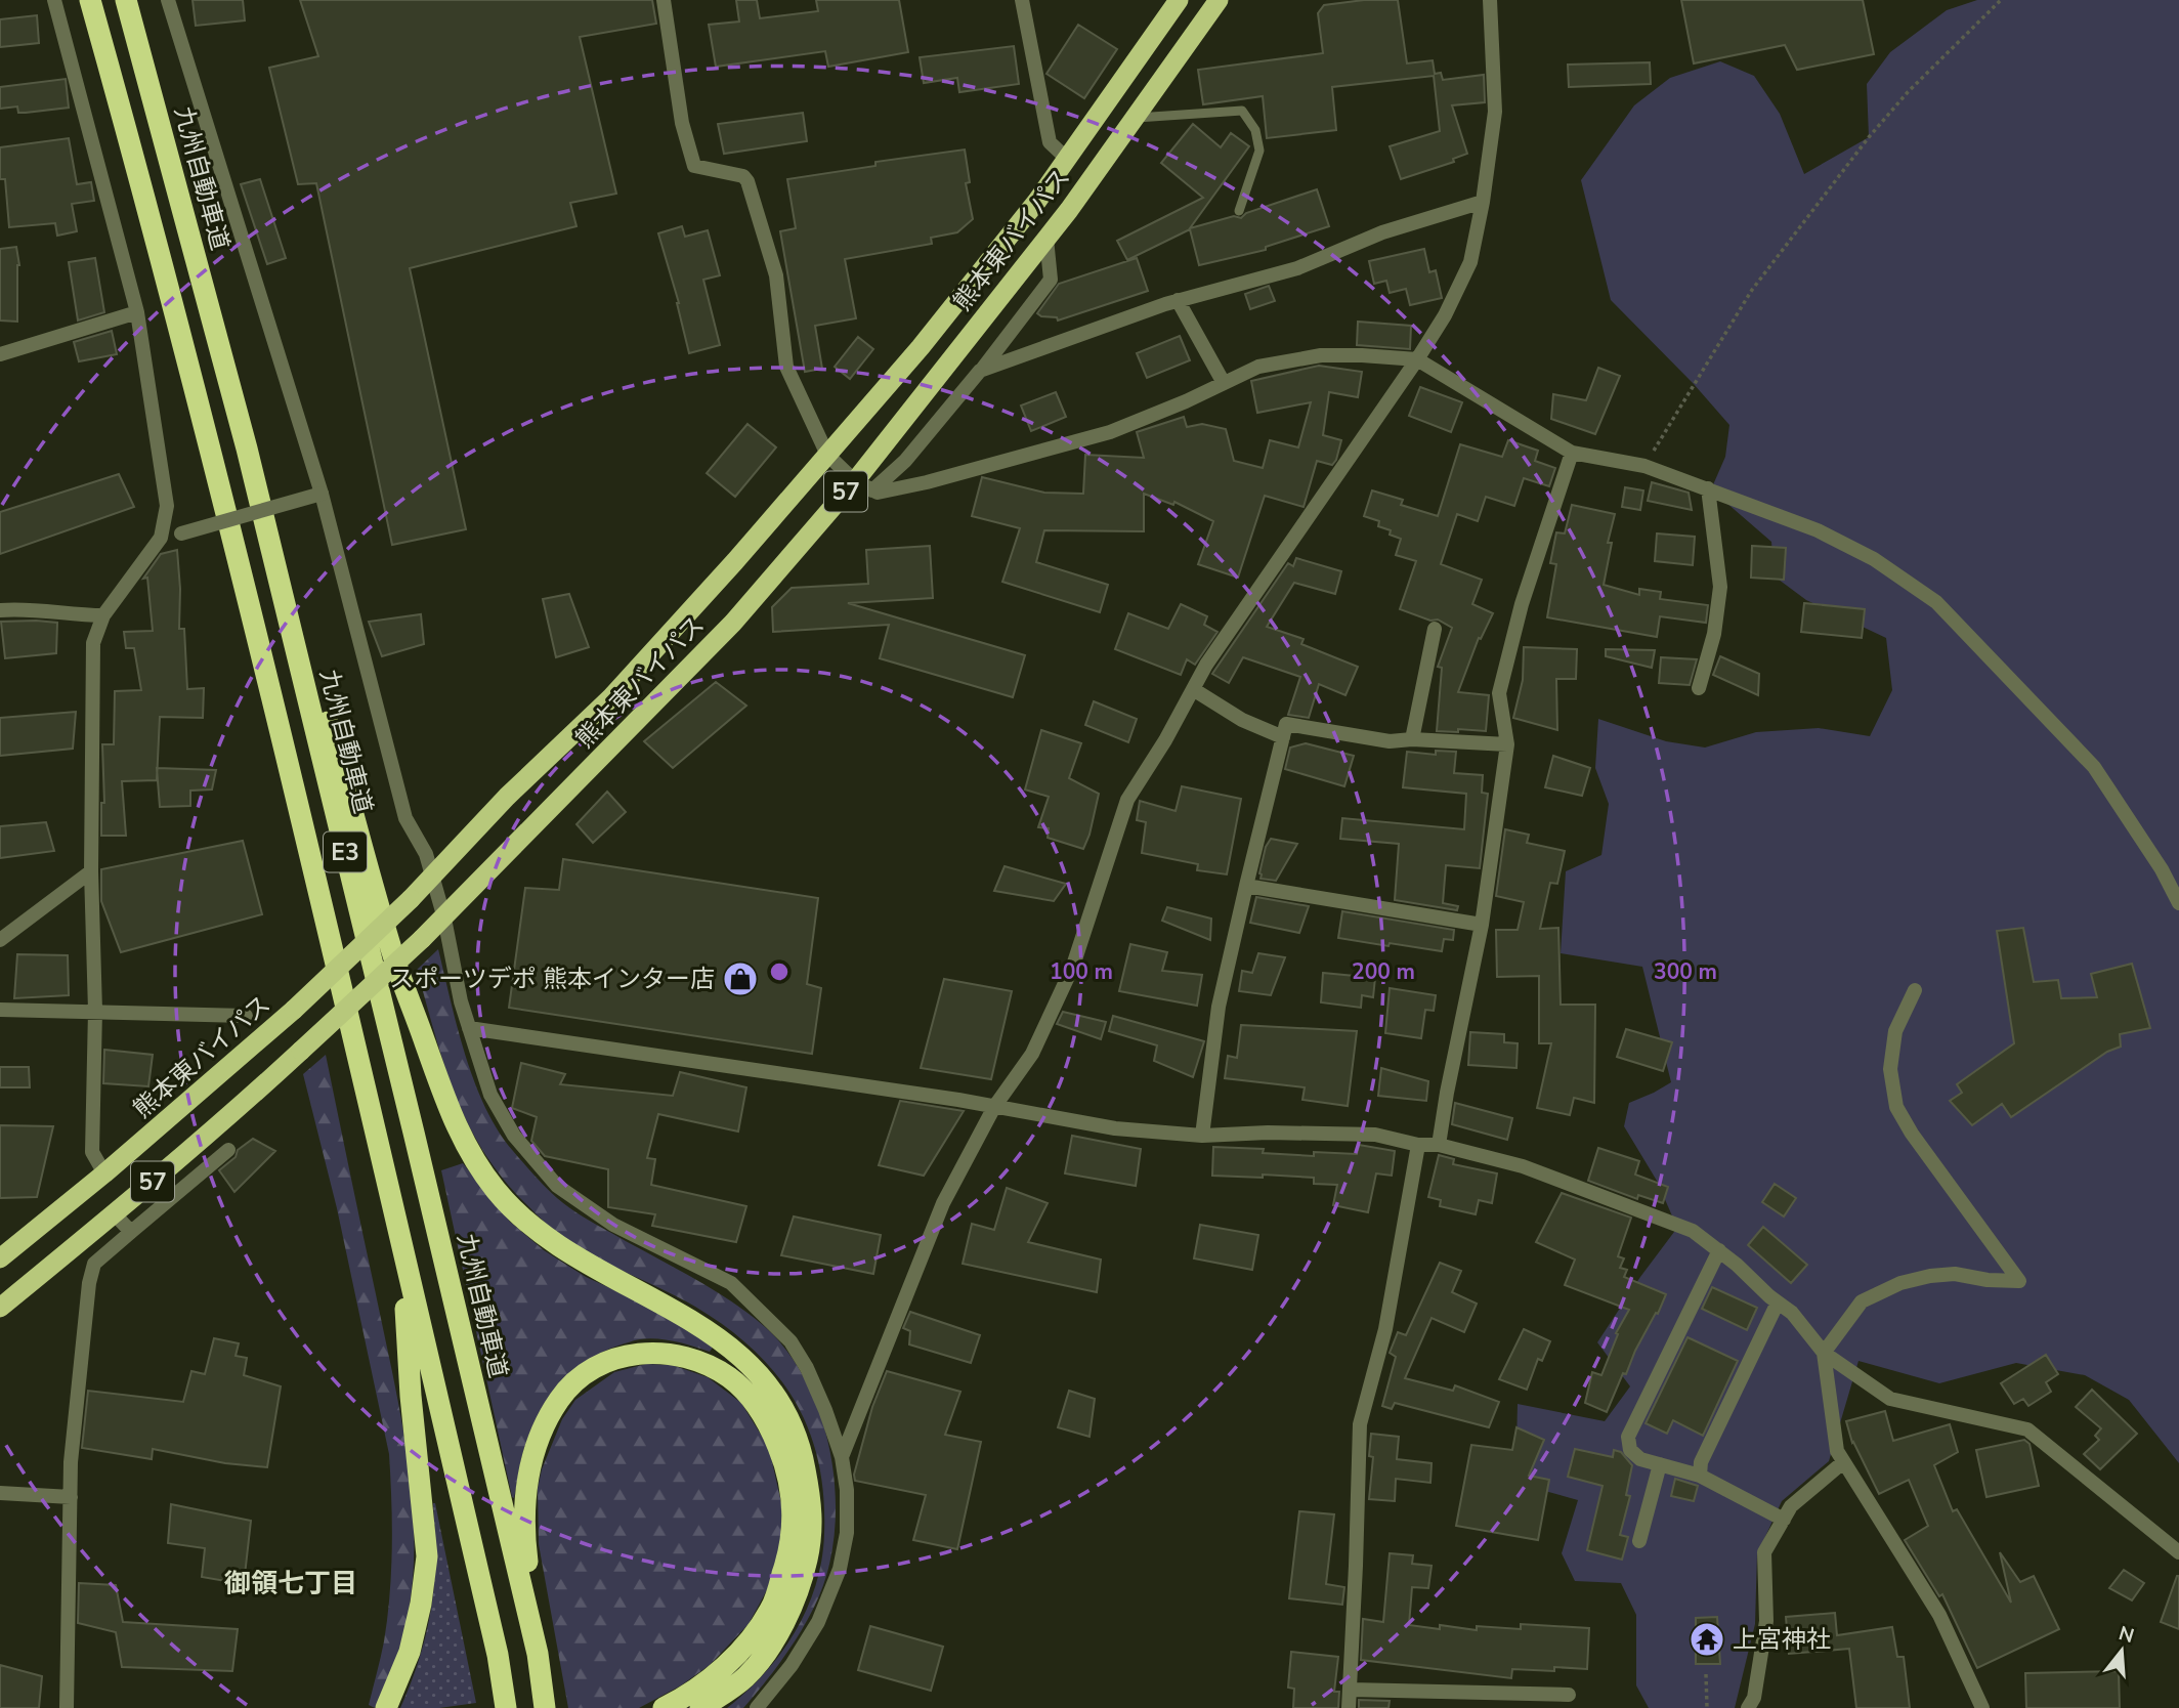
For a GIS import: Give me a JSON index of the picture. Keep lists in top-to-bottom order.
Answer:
{
  "streets": {
    "highway": [
      "九州自動車道",
      "熊本東バイパス",
      "57",
      "E3"
    ]
  },
  "districts": ["御領七丁目"],
  "places": {
    "shop": ["スポーツデポ 熊本インター店"],
    "temple": ["上宮神社"]
  },
  "north": "top",
  "rings": ["100 m", "200 m", "300 m"]
}
